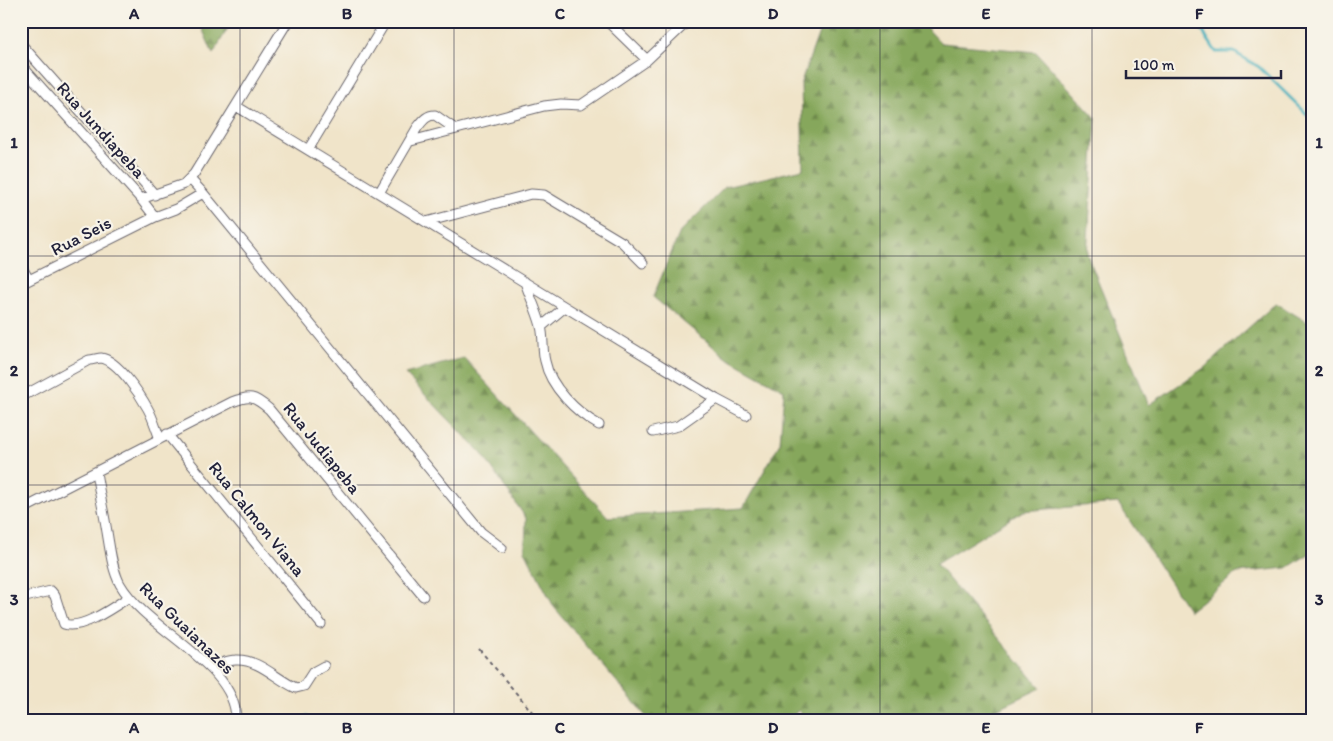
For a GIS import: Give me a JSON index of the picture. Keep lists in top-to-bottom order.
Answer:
{
  "streets": {
    "street": [
      "Rua Jundiapeba",
      "Rua Seis",
      "Rua Judiapeba",
      "Rua Calmon Viana",
      "Rua Guaianazes"
    ]
  },
  "crossings": [
    ["Rua Jundiapeba", "Rua Seis"],
    ["Rua Judiapeba", "Rua Calmon Viana"],
    ["Rua Judiapeba", "Rua Guaianazes"]
  ],
  "scale_bar": "100 m",
  "grid": {
    "columns": [
      "A",
      "B",
      "C",
      "D",
      "E",
      "F"
    ],
    "rows": ["1", "2", "3"]
  }
}
